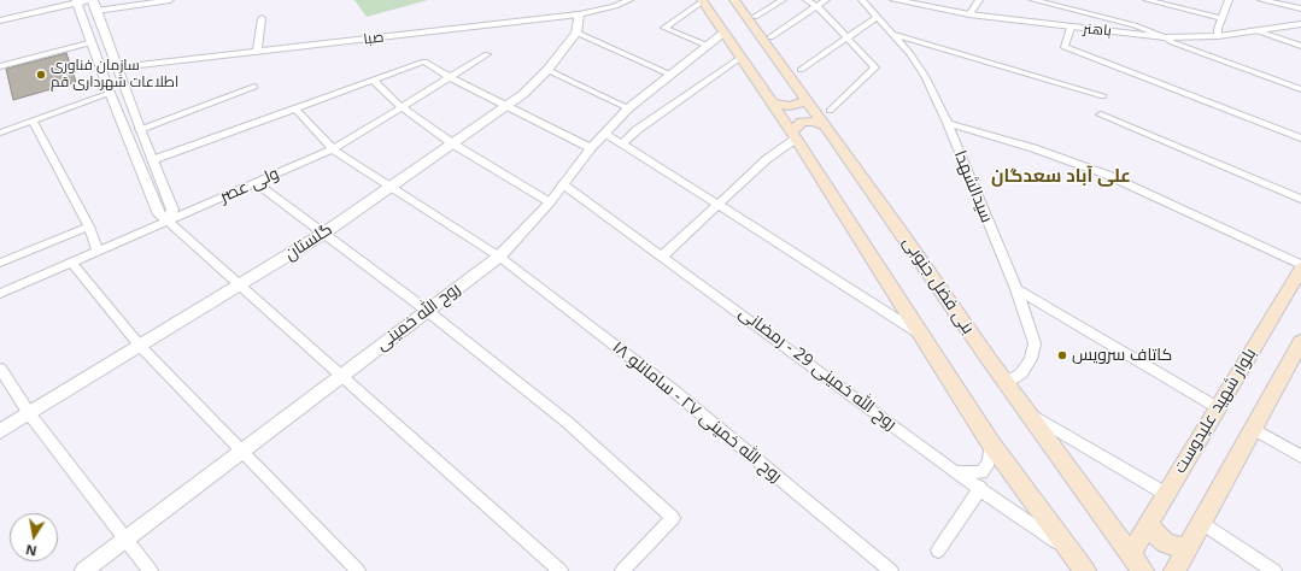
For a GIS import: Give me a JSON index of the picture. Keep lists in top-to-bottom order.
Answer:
{
  "streets": {
    "main road": ["بنی فضل جنوبی", "بلوار شهید علیدوست"],
    "street": [
      "باهنر",
      "صبا",
      "ولی عصر",
      "سیدالشهدا",
      "گلستان",
      "روح الله خمینی",
      "روح الله خمینی 29 - رمضانی",
      "روح الله خمینی ۲۷ - سامانلو ۱۸"
    ]
  },
  "crossings": [
    ["ولی عصر", "روح الله خمینی ۲۷ - سامانلو ۱۸"],
    ["سیدالشهدا", "بنی فضل جنوبی"],
    ["گلستان", "روح الله خمینی ۲۷ - سامانلو ۱۸"],
    ["بنی فضل جنوبی", "بلوار شهید علیدوست"],
    ["روح الله خمینی", "روح الله خمینی 29 - رمضانی"],
    ["روح الله خمینی", "روح الله خمینی ۲۷ - سامانلو ۱۸"]
  ],
  "districts": ["علی آباد سعدگان"],
  "places": ["سازمان فناوری اطلاعات شهرداری قم", "کاتاف سرویس"],
  "north": "bottom"
}
